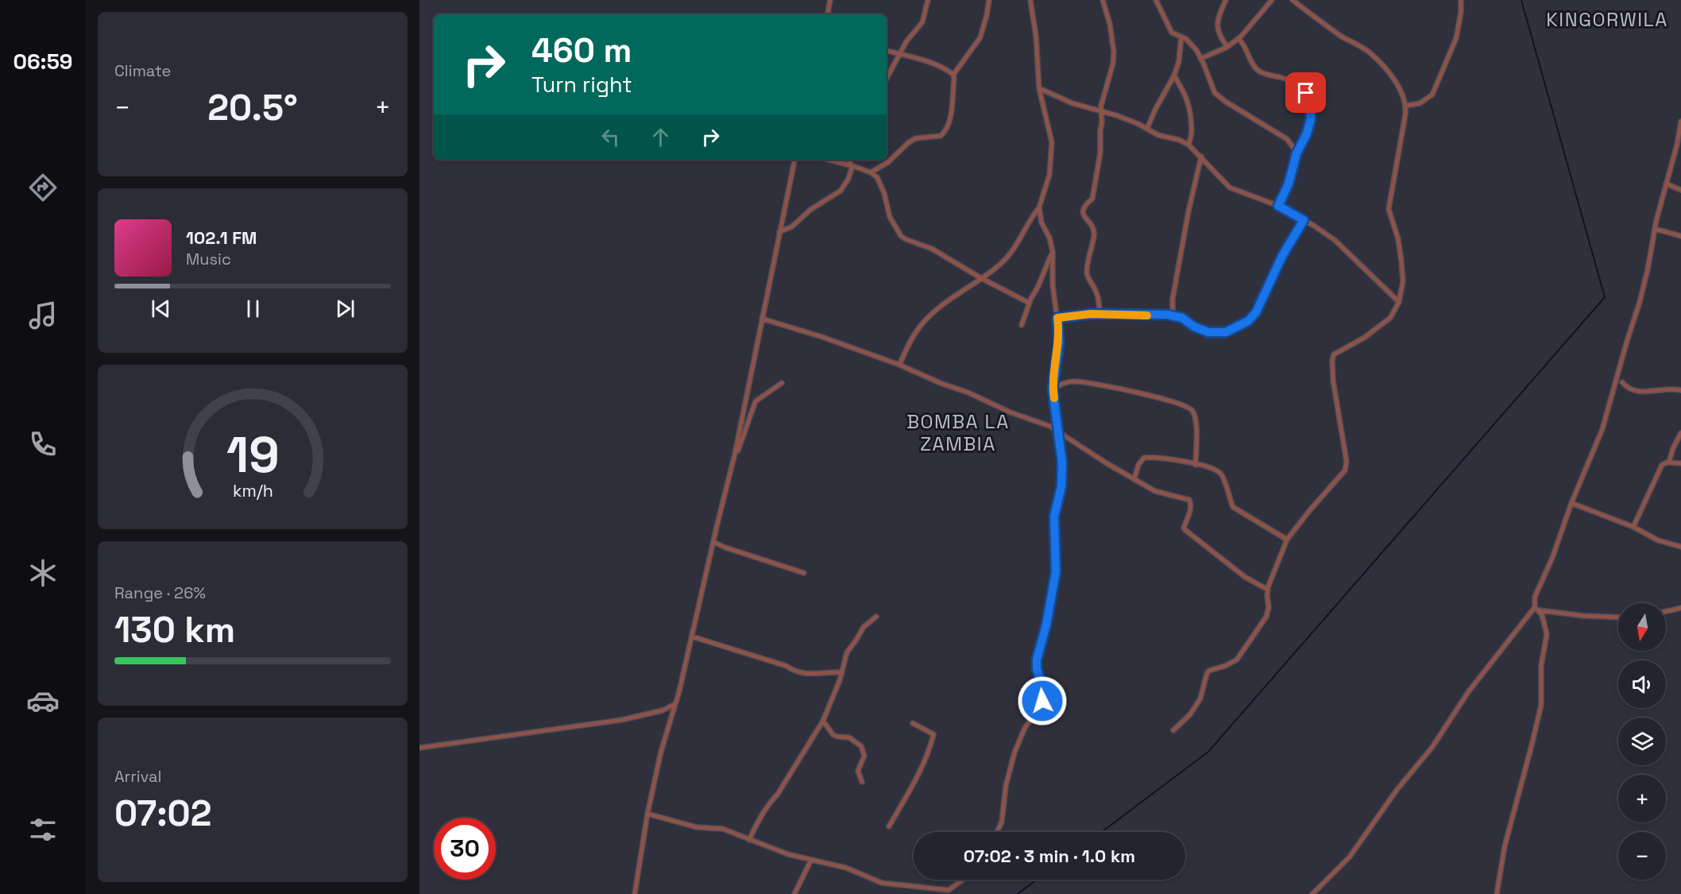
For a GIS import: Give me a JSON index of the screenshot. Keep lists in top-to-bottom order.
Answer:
{
  "districts": ["KINGORWILA", "BOMBA LA ZAMBIA"],
  "north": "bottom",
  "page": {
    "tabs": "06:59",
    "tile": [
      "Climate",
      ["Range · 26%", "130 km"],
      ["Arrival", "07:02"]
    ],
    "turn": ["460 m", "Turn right"],
    "heat": ["−", "20.5°", "+"],
    "song": ["102.1 FM", "Music"],
    "map_buttons": ["+", "−"],
    "limit": "30",
    "trip": "07:02 · 3 min · 1.0 km",
    "gauge": ["19", "km/h"]
  }
}
